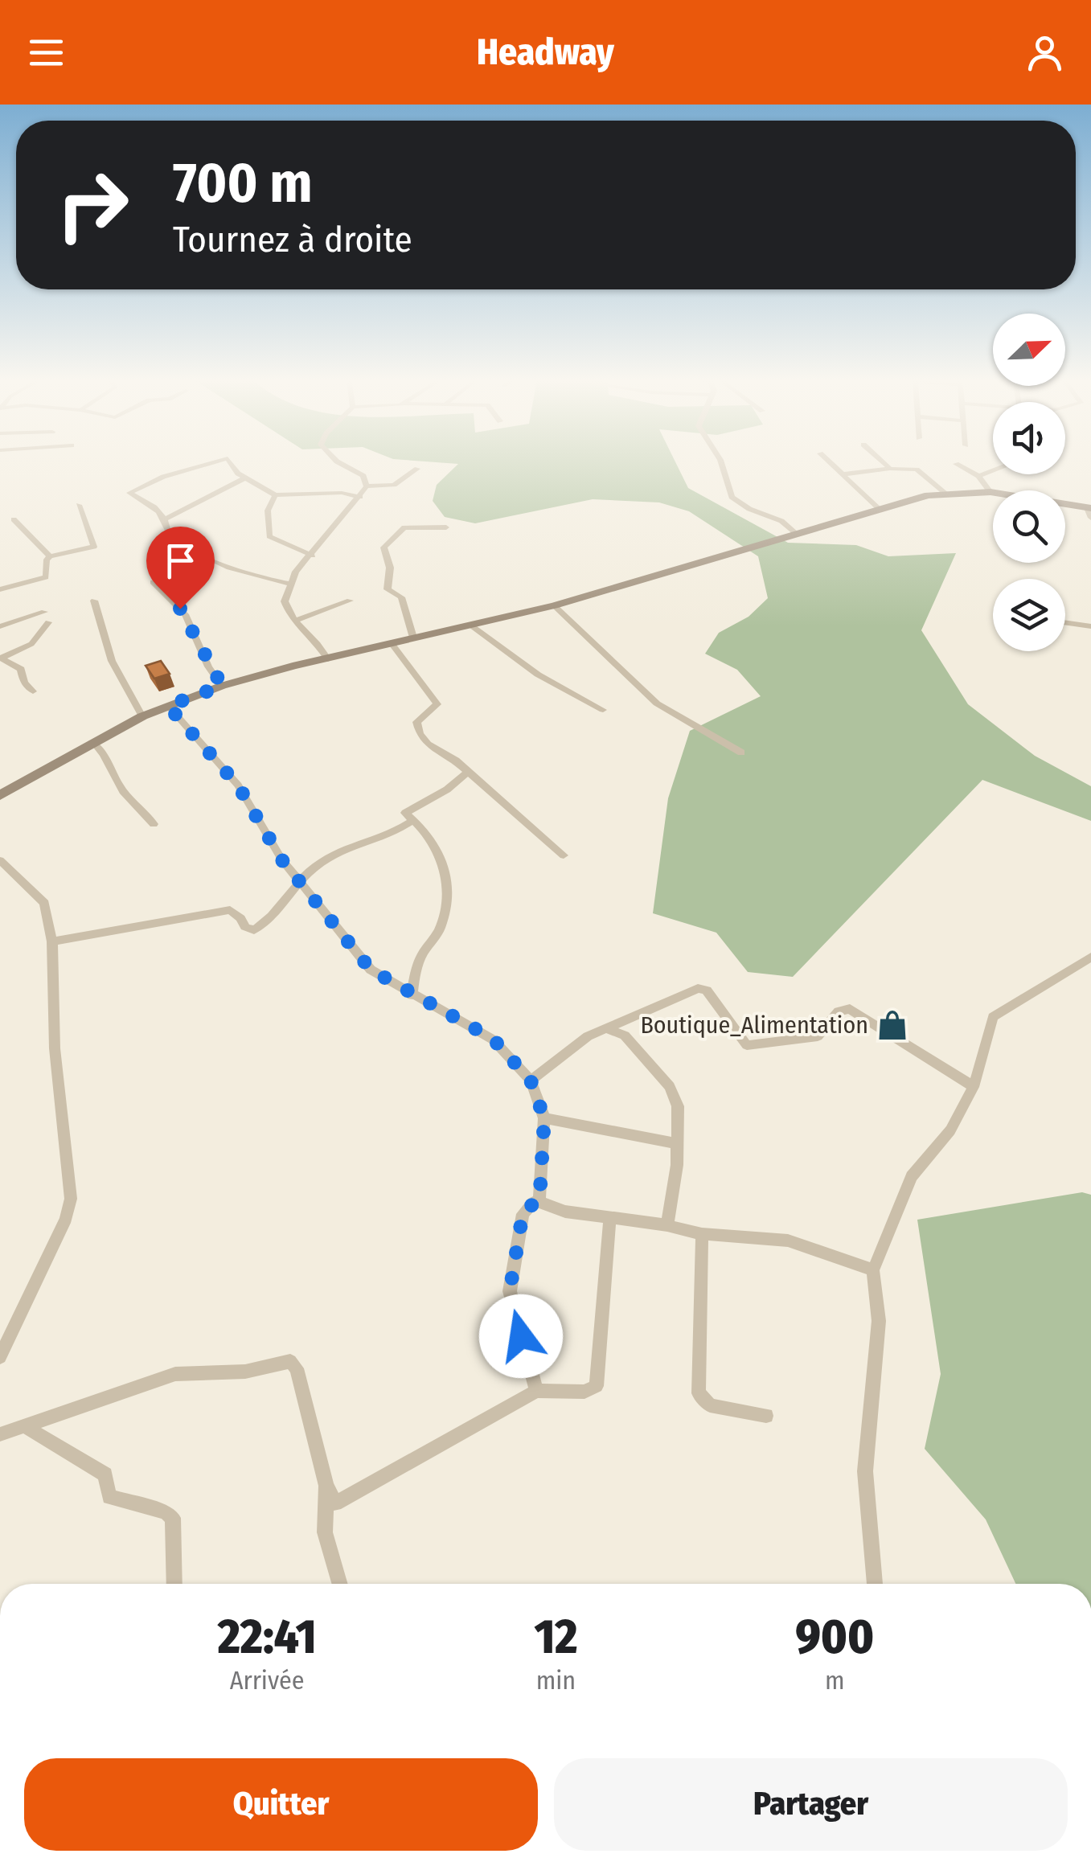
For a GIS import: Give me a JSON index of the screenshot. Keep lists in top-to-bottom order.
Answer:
{
  "places": {
    "shop": ["Boutique_Alimentation"]
  },
  "north": "top right",
  "page": {
    "header": "Headway",
    "turn": ["700 m", "Tournez à droite"],
    "eta": [
      "22:41",
      "Arrivée",
      "12",
      "min",
      "900",
      "m"
    ],
    "buttons": ["Quitter", "Partager"]
  }
}
